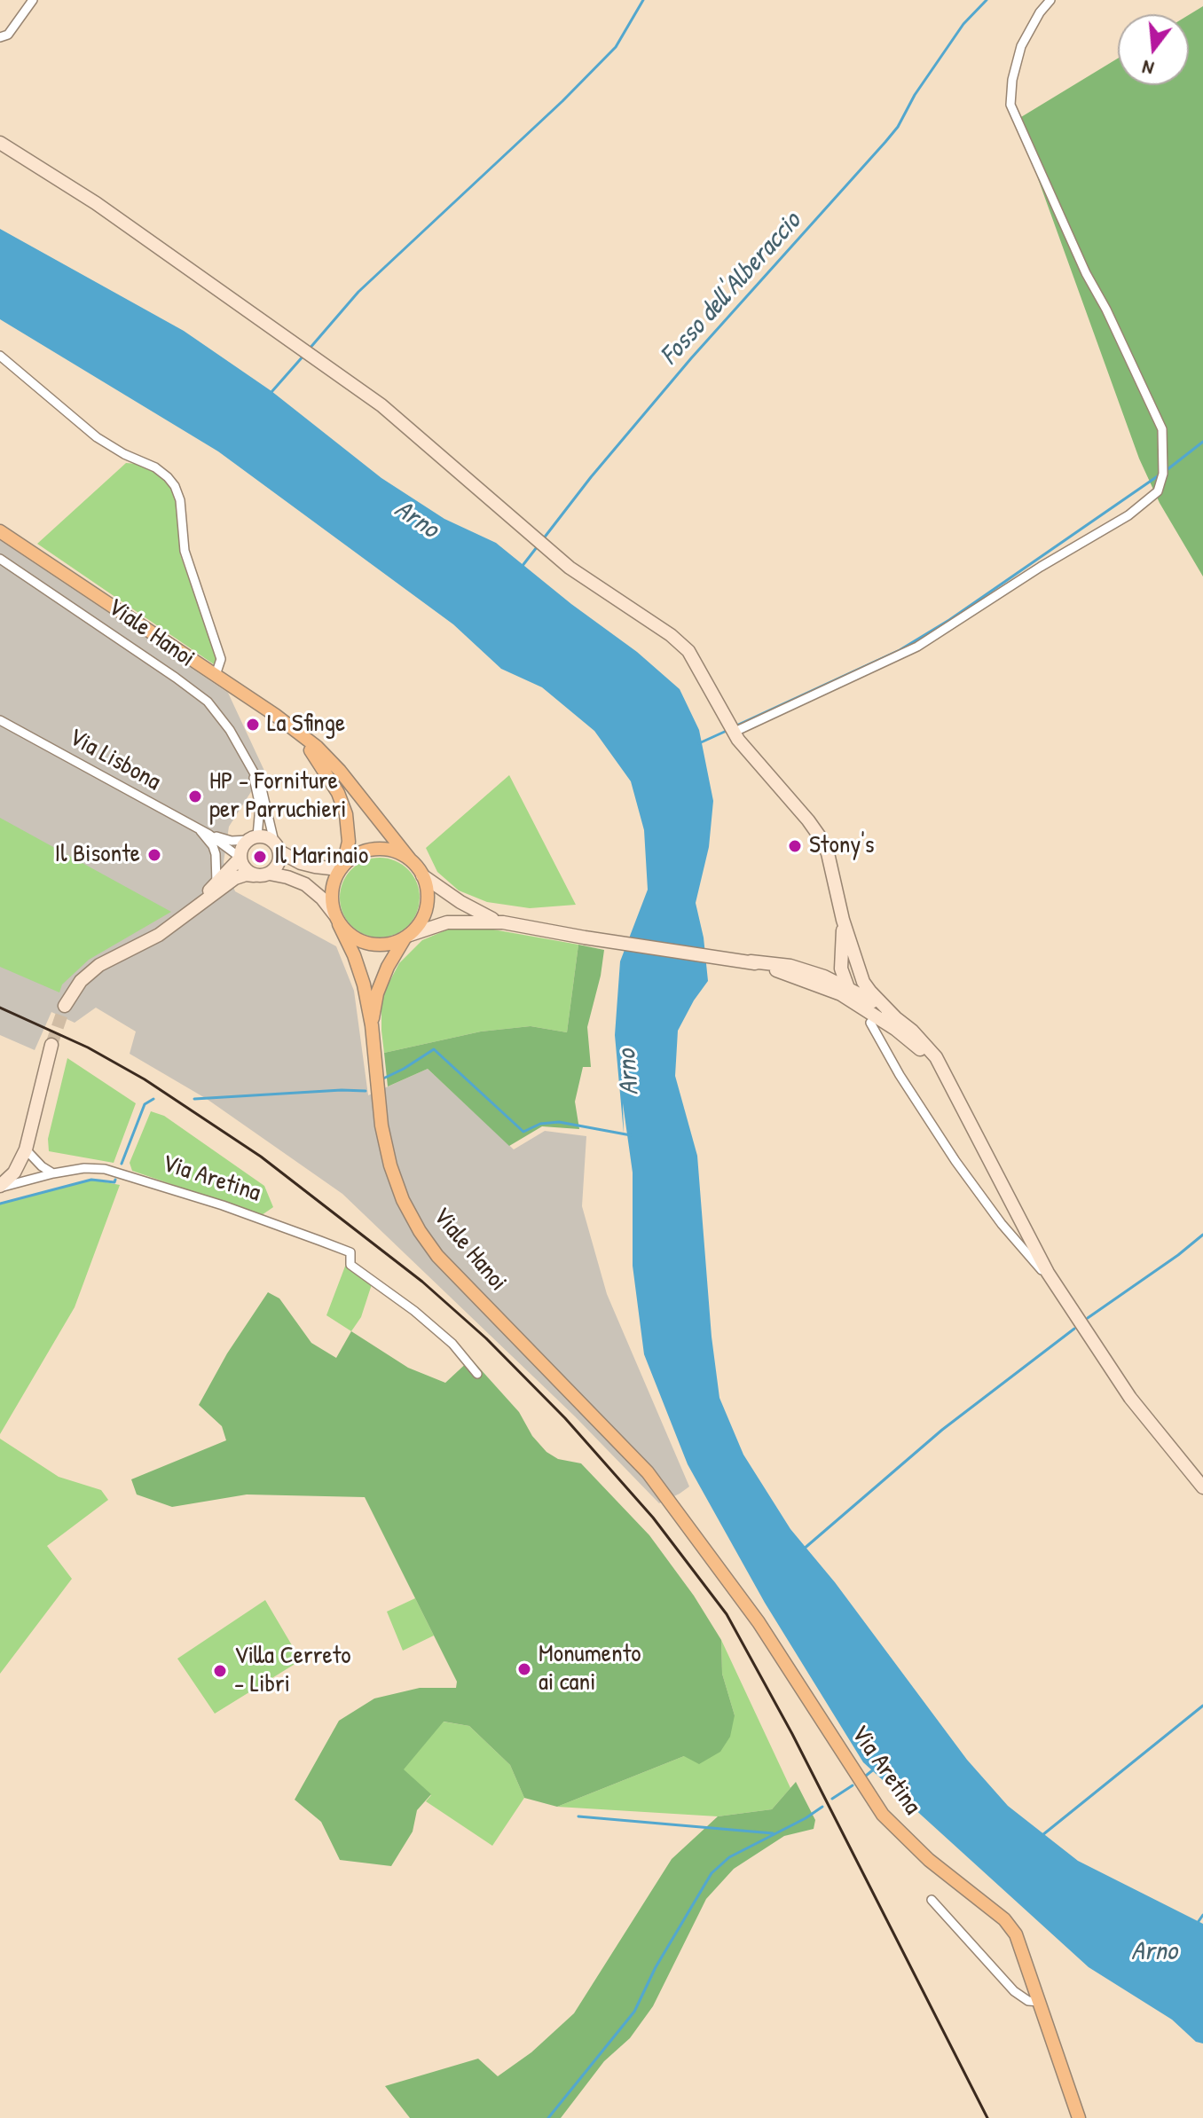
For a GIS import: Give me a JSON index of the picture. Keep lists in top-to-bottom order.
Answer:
{
  "streets": {
    "main road": ["Viale Hanoi", "Via Aretina"],
    "street": ["Via Lisbona"]
  },
  "crossings": [
    ["Viale Hanoi", "Via Lisbona"],
    ["Viale Hanoi", "Via Aretina"]
  ],
  "water": ["Fosso dell'Alberaccio", "Arno"],
  "places": [
    "La Sfinge",
    "HP - Forniture per Parruchieri",
    "Stony's",
    "Il Bisonte",
    "Il Marinaio",
    "Monumento ai cani",
    "Villa Cerreto - Libri"
  ],
  "north": "bottom"
}
